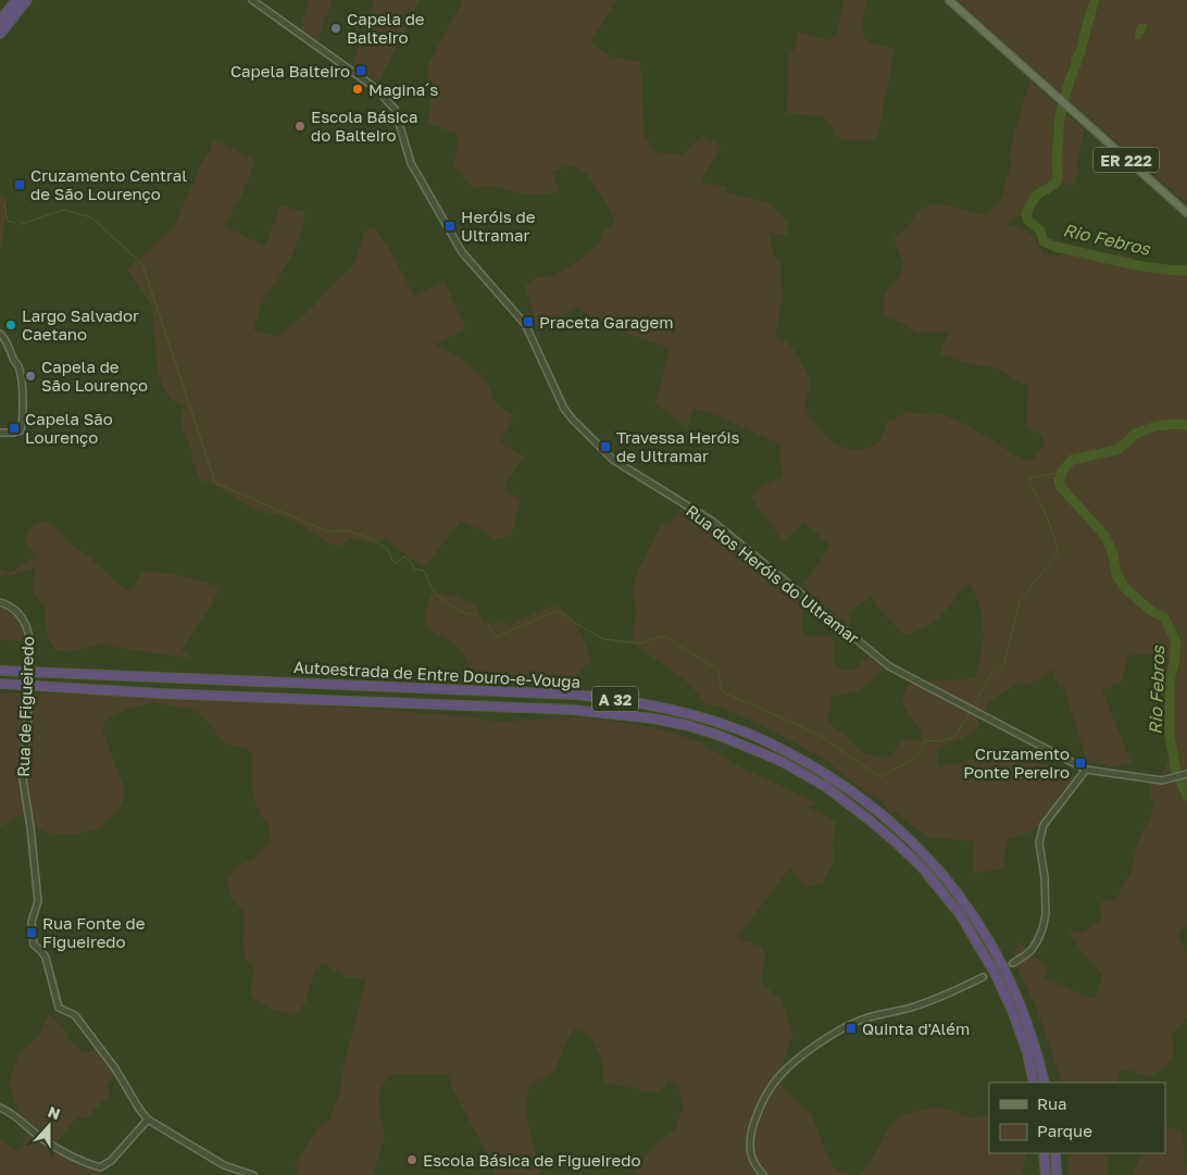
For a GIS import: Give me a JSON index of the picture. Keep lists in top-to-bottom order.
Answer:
{
  "streets": {
    "highway": ["Autoestrada de Entre Douro-e-Vouga", "A 32"],
    "main road": ["ER 222"],
    "street": ["Rua dos Heróis do Ultramar", "Rua de Figueiredo"]
  },
  "water": ["Rio Febros"],
  "places": {
    "other": [
      "Capela de Balteiro",
      "Magina´s",
      "Escola Básica do Balteiro",
      "Largo Salvador Caetano",
      "Capela de São Lourenço",
      "Escola Básica de Figueiredo"
    ],
    "transit": [
      "Capela Balteiro",
      "Cruzamento Central de São Lourenço",
      "Heróis de Ultramar",
      "Praceta Garagem",
      "Capela São Lourenço",
      "Travessa Heróis de Ultramar",
      "Cruzamento Ponte Pereiro",
      "Rua Fonte de Figueiredo",
      "Quinta d'Além"
    ]
  },
  "legend": ["Rua", "Parque"],
  "north": "top"
}
